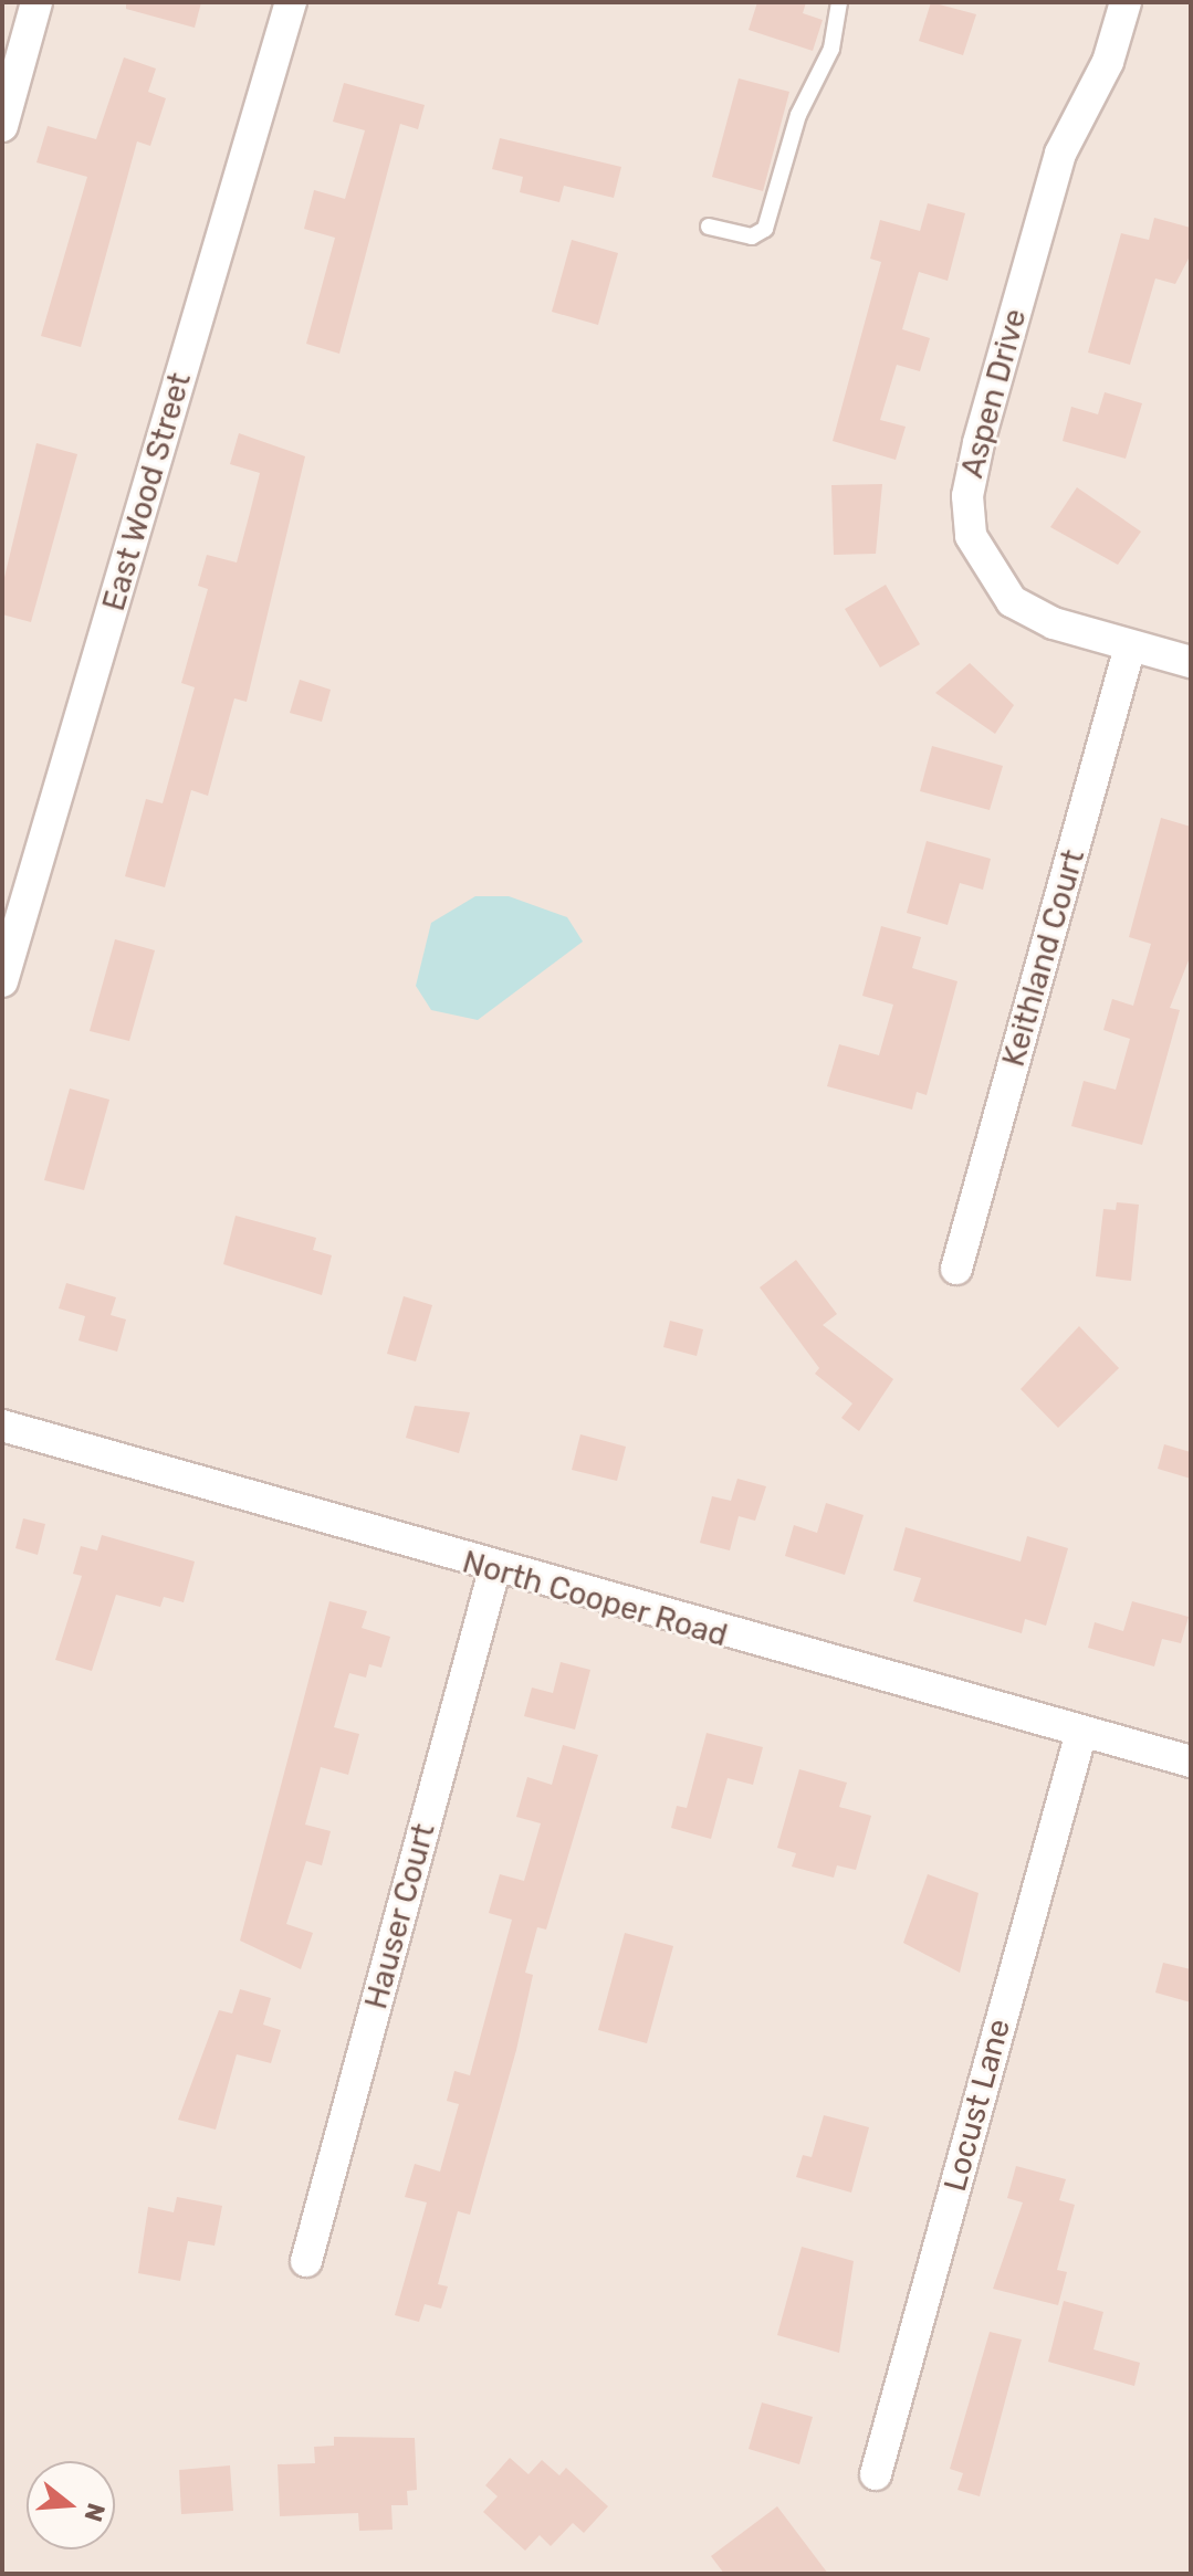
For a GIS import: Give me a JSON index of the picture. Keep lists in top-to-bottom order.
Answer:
{
  "streets": {
    "street": [
      "Aspen Drive",
      "East Wood Street",
      "Keithland Court",
      "North Cooper Road",
      "Hauser Court",
      "Locust Lane"
    ]
  },
  "crossings": [
    ["Aspen Drive", "Keithland Court"],
    ["North Cooper Road", "Hauser Court"],
    ["North Cooper Road", "Locust Lane"]
  ],
  "north": "right"
}
